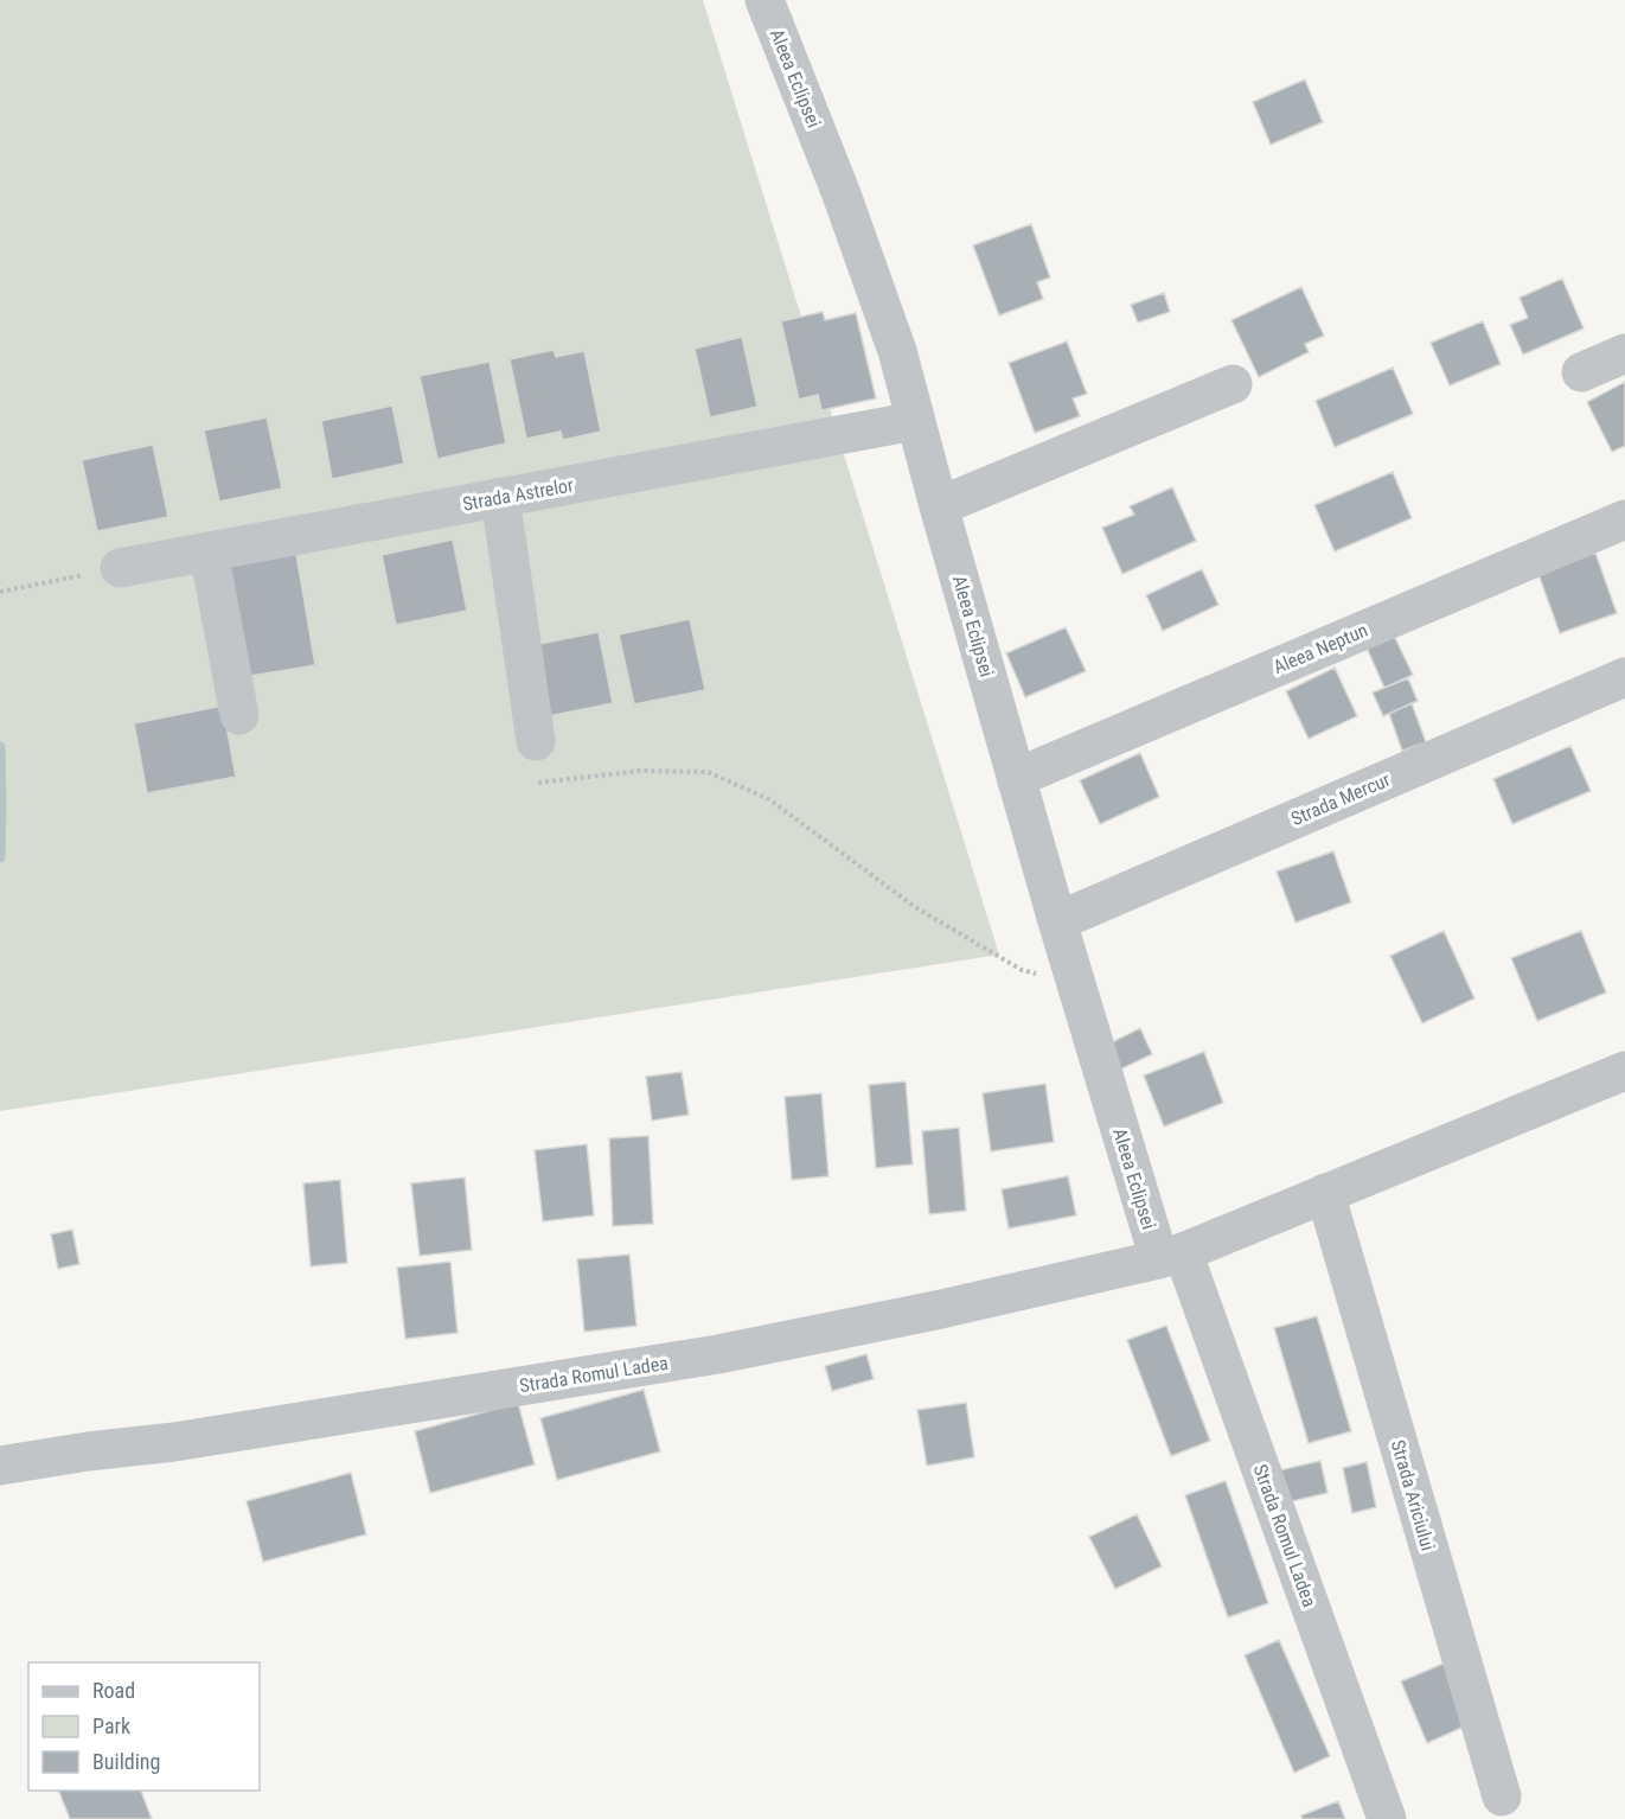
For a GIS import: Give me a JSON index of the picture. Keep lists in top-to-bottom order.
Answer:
{
  "streets": {
    "street": [
      "Aleea Eclipsei",
      "Strada Astrelor",
      "Aleea Neptun",
      "Strada Mercur",
      "Strada Romul Ladea",
      "Strada Ariciului"
    ]
  },
  "crossings": [
    ["Aleea Eclipsei", "Strada Astrelor"],
    ["Aleea Eclipsei", "Aleea Neptun"],
    ["Aleea Eclipsei", "Strada Mercur"],
    ["Aleea Eclipsei", "Strada Romul Ladea"],
    ["Strada Romul Ladea", "Strada Ariciului"]
  ],
  "legend": ["Road", "Park", "Building"]
}
